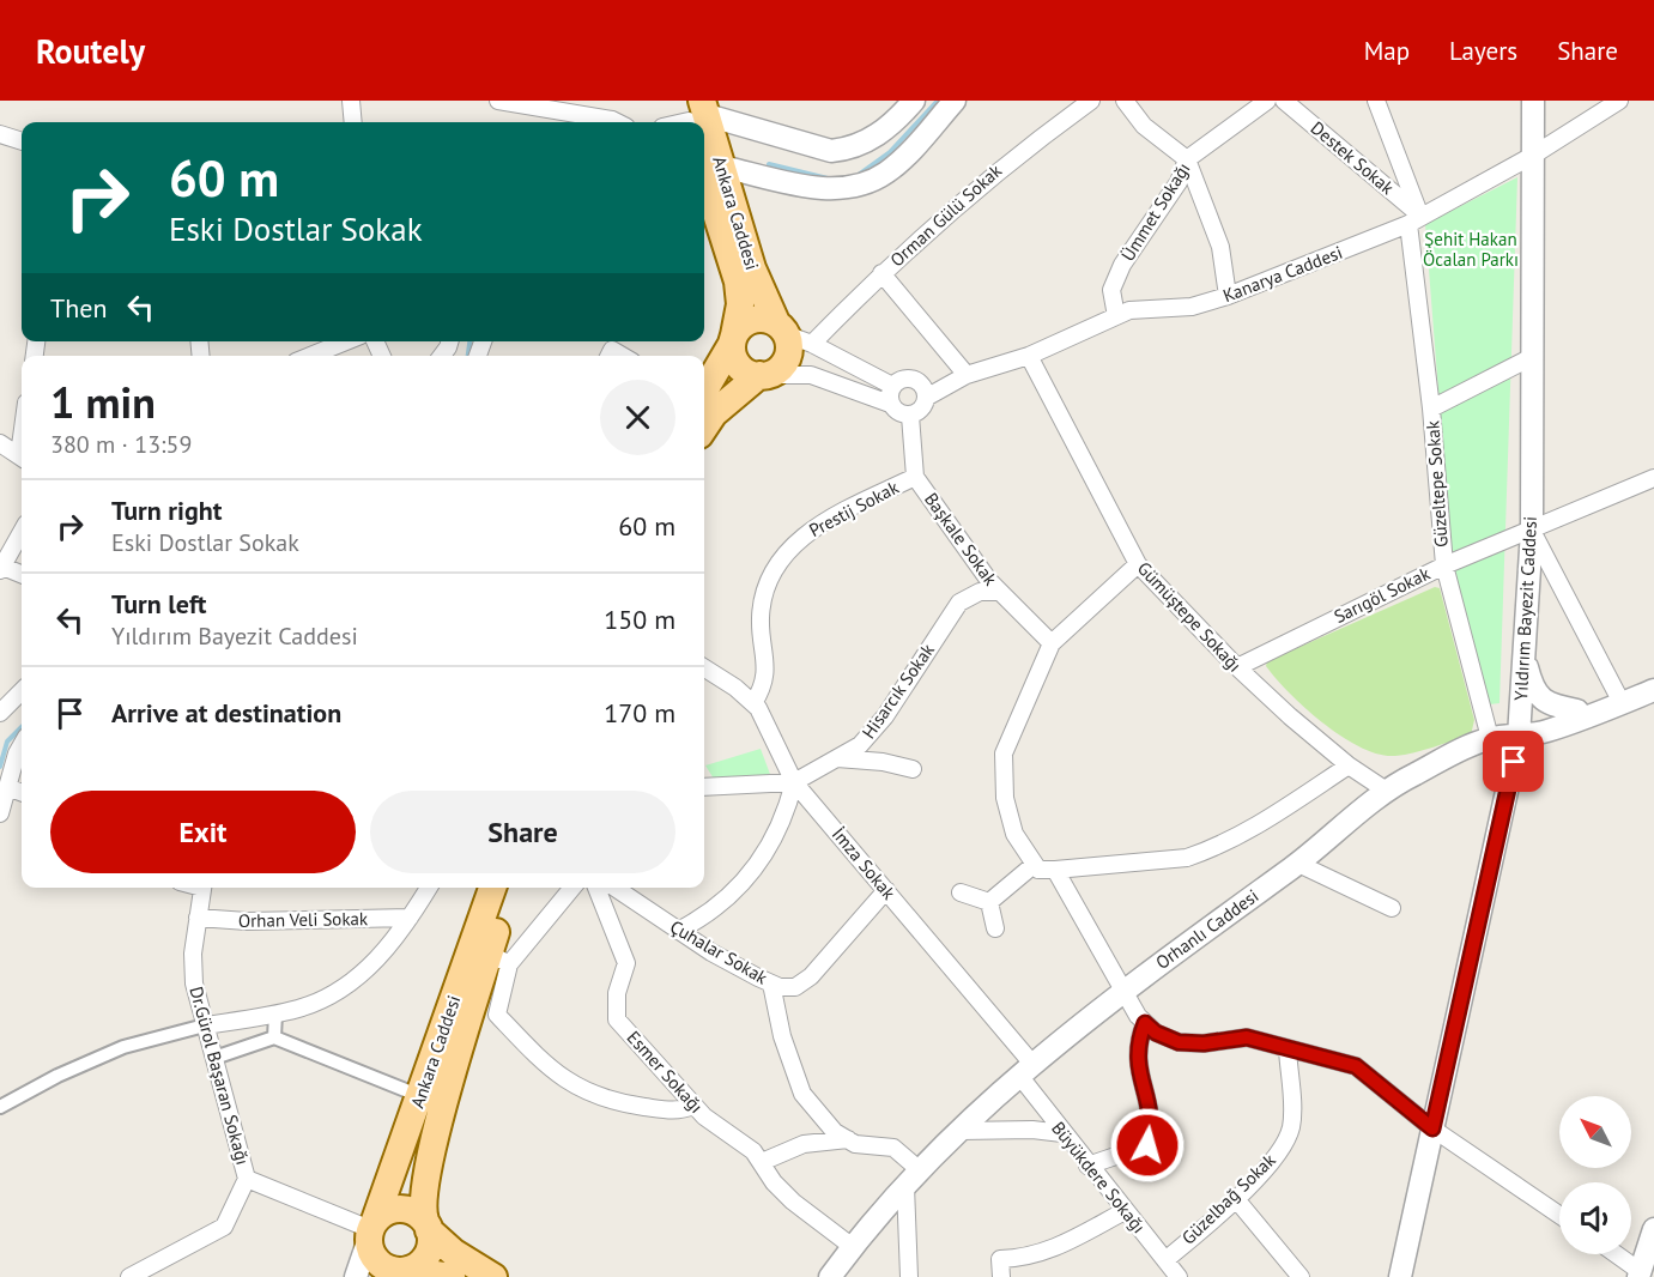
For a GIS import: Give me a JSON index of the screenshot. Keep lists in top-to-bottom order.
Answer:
{
  "streets": {
    "main road": ["Ankara Caddesi"],
    "street": [
      "Destek Sokak",
      "Ümmet Sokağı",
      "Orman Gülü Sokak",
      "Kanarya Caddesi",
      "Güzeltepe Sokak",
      "Prestij Sokak",
      "Başkale Sokak",
      "Sarıgöl Sokak",
      "Yıldırım Bayezit Caddesi",
      "Gümüştepe Sokağı",
      "Hisarcık Sokak",
      "İmza Sokak",
      "Orhan Veli Sokak",
      "Orhanlı Caddesi",
      "Çuhalar Sokak",
      "Esmer Sokağı",
      "Dr.Gürol Başaran Sokağı",
      "Büyükdere Sokağı",
      "Güzelbağ Sokak"
    ]
  },
  "crossings": [
    ["Destek Sokak", "Kanarya Caddesi"],
    ["Destek Sokak", "Güzeltepe Sokak"],
    ["Ümmet Sokağı", "Kanarya Caddesi"],
    ["Ankara Caddesi", "Dr.Gürol Başaran Sokağı"],
    ["Kanarya Caddesi", "Güzeltepe Sokak"],
    ["Kanarya Caddesi", "Başkale Sokak"],
    ["Kanarya Caddesi", "Yıldırım Bayezit Caddesi"],
    ["Kanarya Caddesi", "Gümüştepe Sokağı"],
    ["Güzeltepe Sokak", "Sarıgöl Sokak"],
    ["Güzeltepe Sokak", "Orhanlı Caddesi"],
    ["Prestij Sokak", "Başkale Sokak"],
    ["Prestij Sokak", "İmza Sokak"],
    ["Başkale Sokak", "Hisarcık Sokak"],
    ["Sarıgöl Sokak", "Yıldırım Bayezit Caddesi"],
    ["Sarıgöl Sokak", "Gümüştepe Sokağı"],
    ["Yıldırım Bayezit Caddesi", "Orhanlı Caddesi"],
    ["Gümüştepe Sokağı", "Orhanlı Caddesi"],
    ["Hisarcık Sokak", "İmza Sokak"],
    ["İmza Sokak", "Orhanlı Caddesi"],
    ["İmza Sokak", "Çuhalar Sokak"],
    ["İmza Sokak", "Büyükdere Sokağı"],
    ["Orhan Veli Sokak", "Dr.Gürol Başaran Sokağı"],
    ["Orhanlı Caddesi", "Esmer Sokağı"],
    ["Orhanlı Caddesi", "Büyükdere Sokağı"],
    ["Büyükdere Sokağı", "Güzelbağ Sokak"]
  ],
  "parks": ["Şehit Hakan Öcalan Parkı"],
  "north": "top left",
  "page": {
    "header": "Routely",
    "nav": ["Map", "Layers", "Share"],
    "turn": ["60 m", "Eski Dostlar Sokak"],
    "then": "Then",
    "heading": ["1 min", "380 m · 13:59"],
    "list": [
      {
        "name": "Turn right",
        "note": "Eski Dostlar Sokak",
        "value": "60 m"
      },
      {
        "name": "Turn left",
        "note": "Yıldırım Bayezit Caddesi",
        "value": "150 m"
      },
      {
        "name": "Arrive at destination",
        "value": "170 m"
      }
    ],
    "buttons": ["Exit", "Share"]
  }
}
